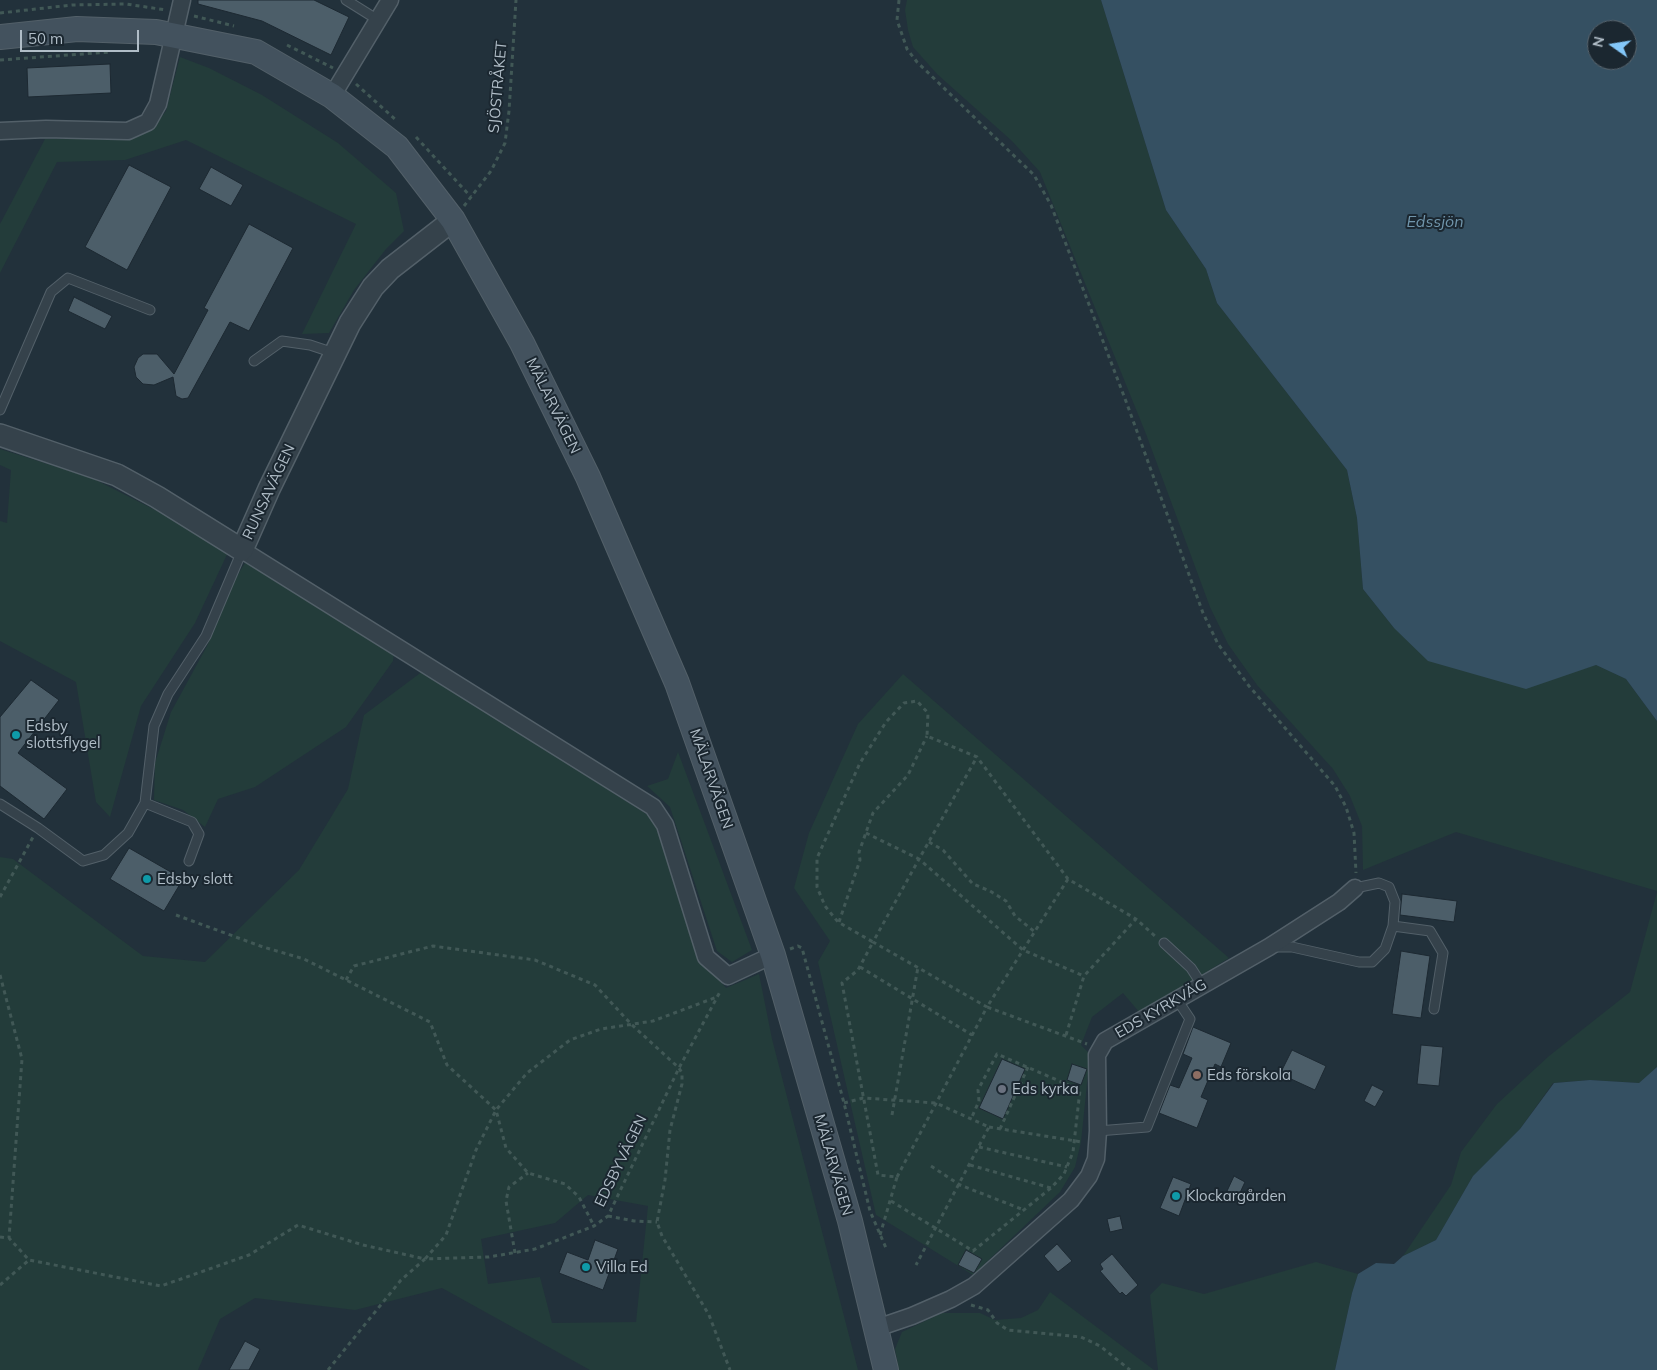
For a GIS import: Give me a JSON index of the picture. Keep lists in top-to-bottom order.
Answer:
{
  "streets": {
    "main road": ["MÄLARVÄGEN"],
    "street": ["RUNSAVÄGEN", "EDS KYRKVÄG"],
    "path": ["SJÖSTRÅKET", "EDSBYVÄGEN"]
  },
  "crossings": [
    ["SJÖSTRÅKET", "MÄLARVÄGEN"],
    ["SJÖSTRÅKET", "RUNSAVÄGEN"],
    ["MÄLARVÄGEN", "RUNSAVÄGEN"],
    ["MÄLARVÄGEN", "EDS KYRKVÄG"]
  ],
  "water": ["Edssjön"],
  "places": [
    "Edsby slottsflygel",
    "Edsby slott",
    "Eds förskola",
    "Eds kyrka",
    "Klockargården",
    "Villa Ed"
  ],
  "scale_bar": "50 m",
  "north": "left"
}
